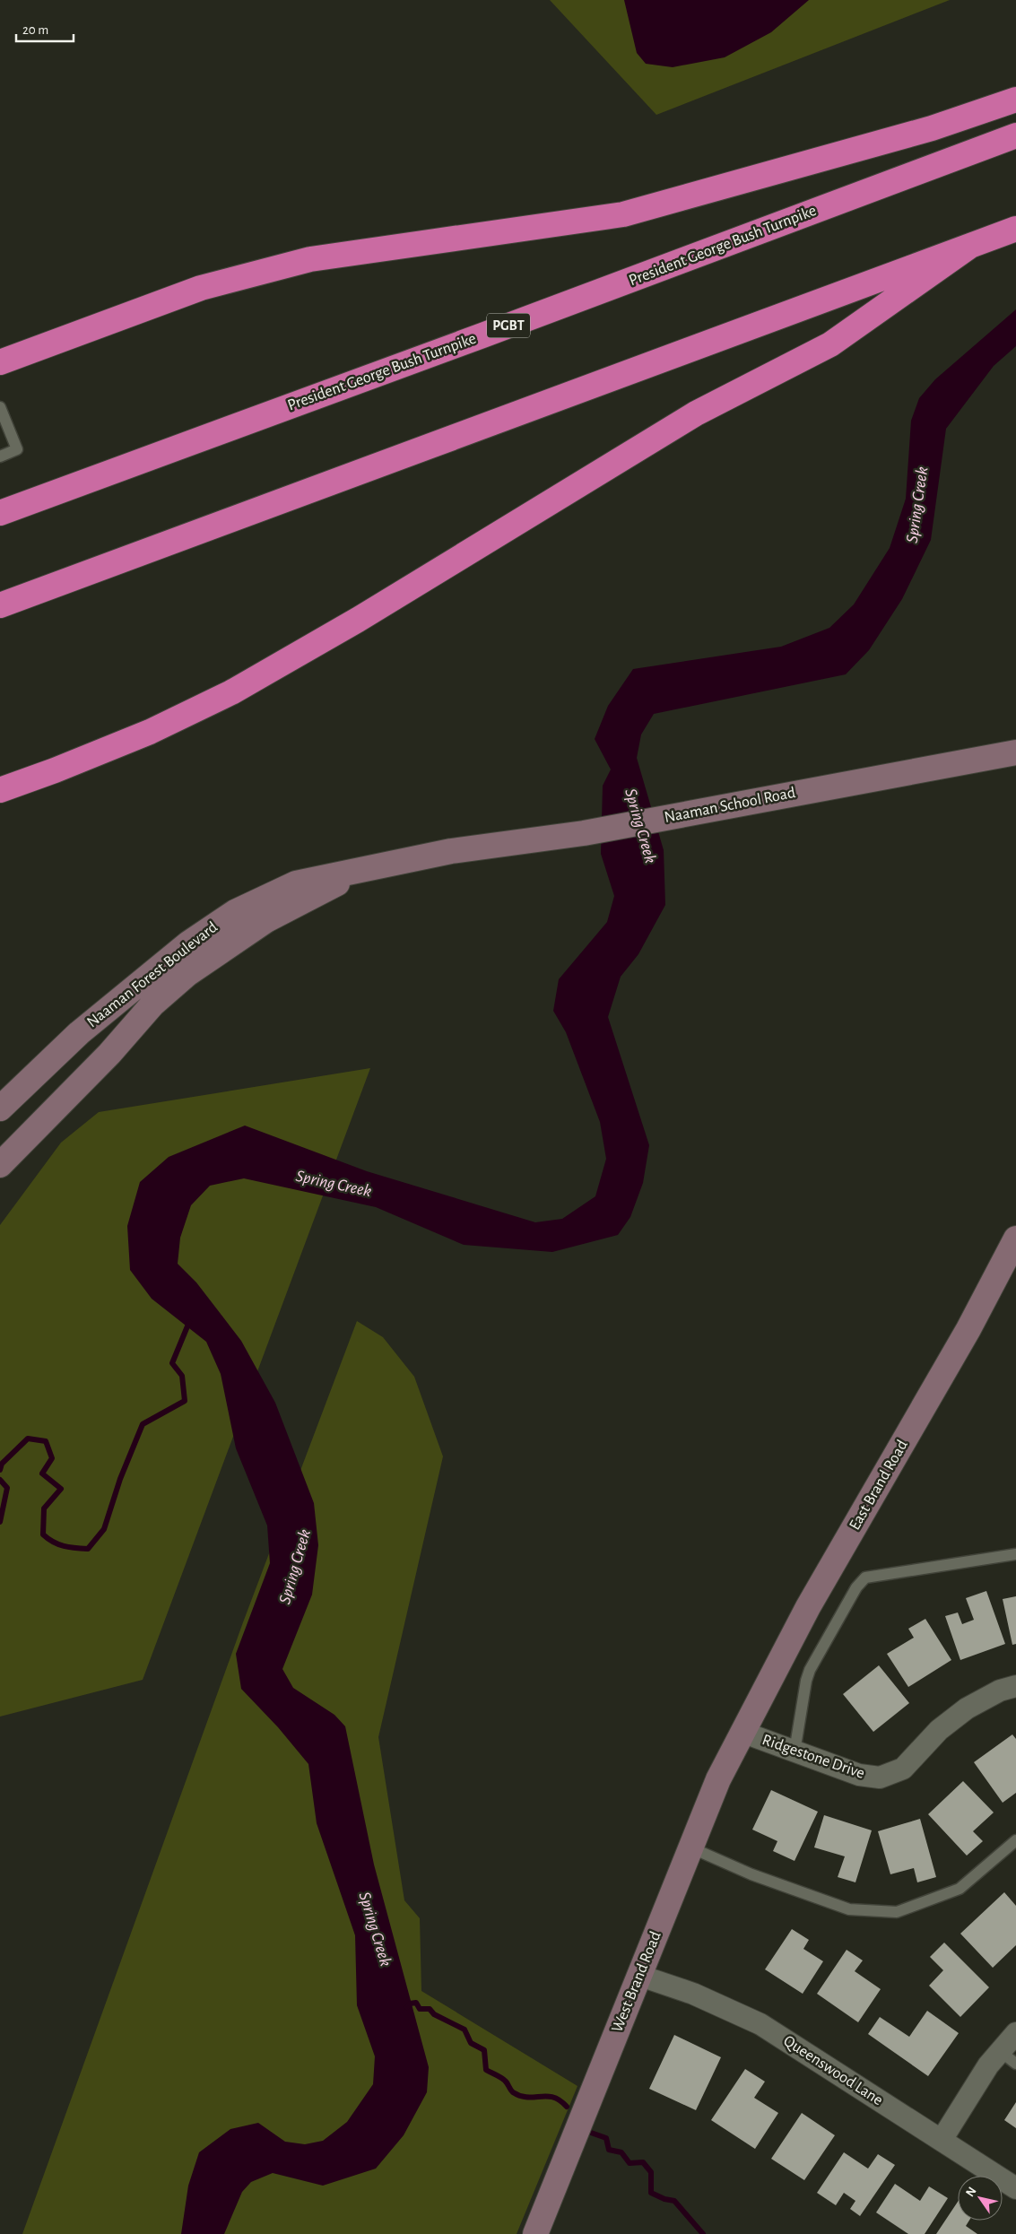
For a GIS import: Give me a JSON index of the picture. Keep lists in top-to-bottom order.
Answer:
{
  "streets": {
    "highway": ["President George Bush Turnpike", "PGBT"],
    "main road": [
      "Naaman School Road",
      "Naaman Forest Boulevard",
      "East Brand Road",
      "West Brand Road"
    ],
    "street": ["Ridgestone Drive", "Queenswood Lane"]
  },
  "crossings": [
    ["Naaman School Road", "Naaman Forest Boulevard"],
    ["East Brand Road", "Ridgestone Drive"],
    ["East Brand Road", "West Brand Road"],
    ["Ridgestone Drive", "West Brand Road"],
    ["West Brand Road", "Queenswood Lane"]
  ],
  "water": ["Spring Creek"],
  "scale_bar": "20 m",
  "north": "top left"
}
